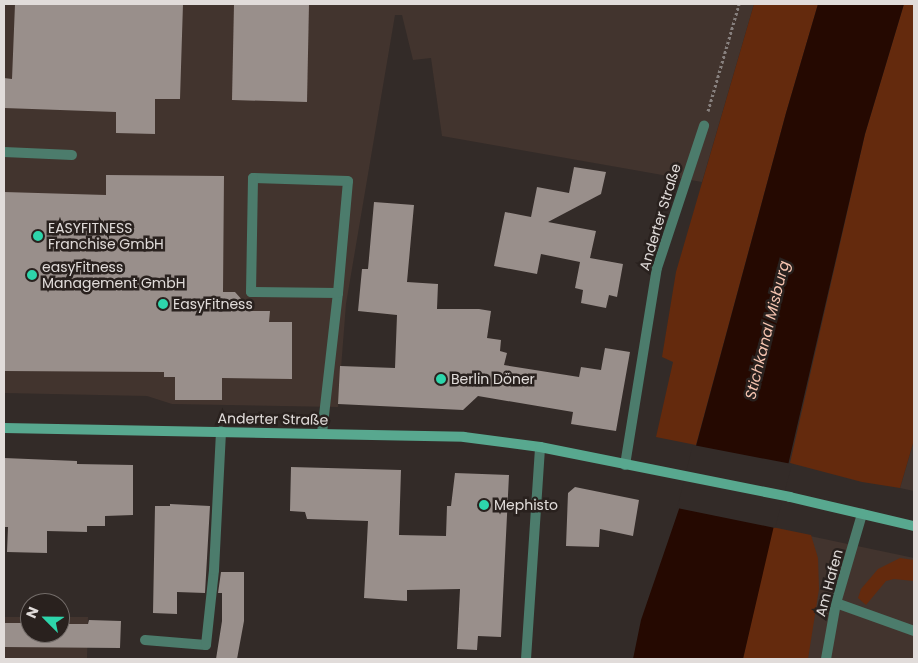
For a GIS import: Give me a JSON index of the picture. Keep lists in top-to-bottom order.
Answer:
{
  "streets": {
    "main road": ["Anderter Straße"],
    "street": ["Am Hafen"]
  },
  "crossings": [
    ["Anderter Straße", "Am Hafen"]
  ],
  "water": ["Stichkanal Misburg"],
  "places": [
    "EASYFITNESS Franchise GmbH",
    "easyFitness Management GmbH",
    "EasyFitness",
    "Berlin Döner",
    "Mephisto"
  ],
  "north": "top left"
}
